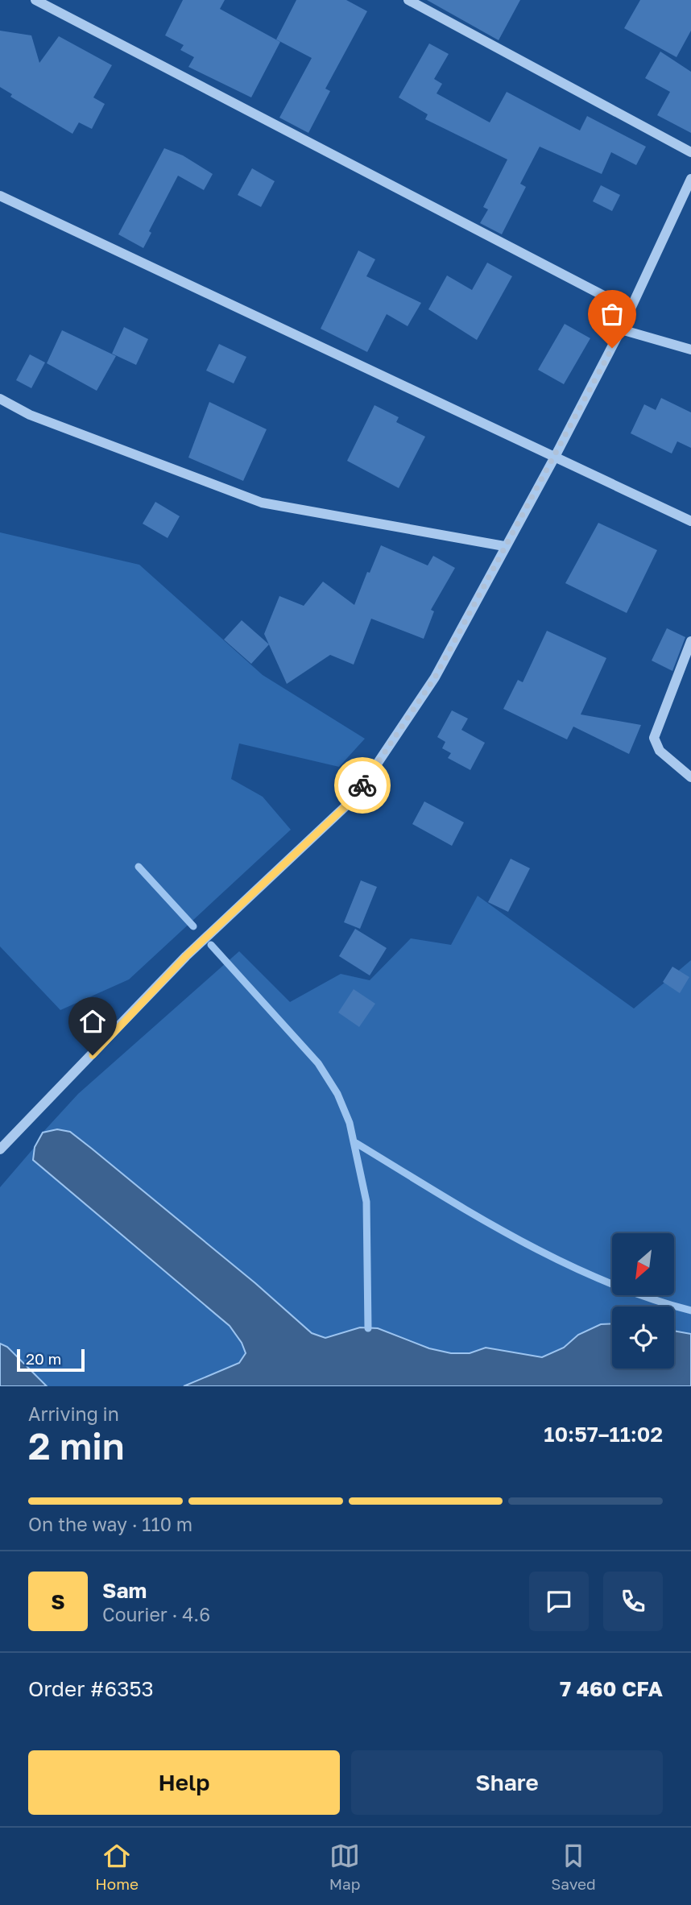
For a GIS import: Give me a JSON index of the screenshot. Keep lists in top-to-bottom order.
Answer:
{
  "scale_bar": "20 m",
  "north": "bottom left",
  "page": {
    "scale": "20 m",
    "heading": ["2 min", "Arriving in", "10:57–11:02"],
    "panel": [
      "Sam",
      "Courier · 4.6",
      "Order #6353",
      "7 460 CFA"
    ],
    "bar": "On the way · 110 m",
    "round": "S",
    "buttons": ["Help", "Share"],
    "tabs": ["Home", "Map", "Saved"]
  }
}
